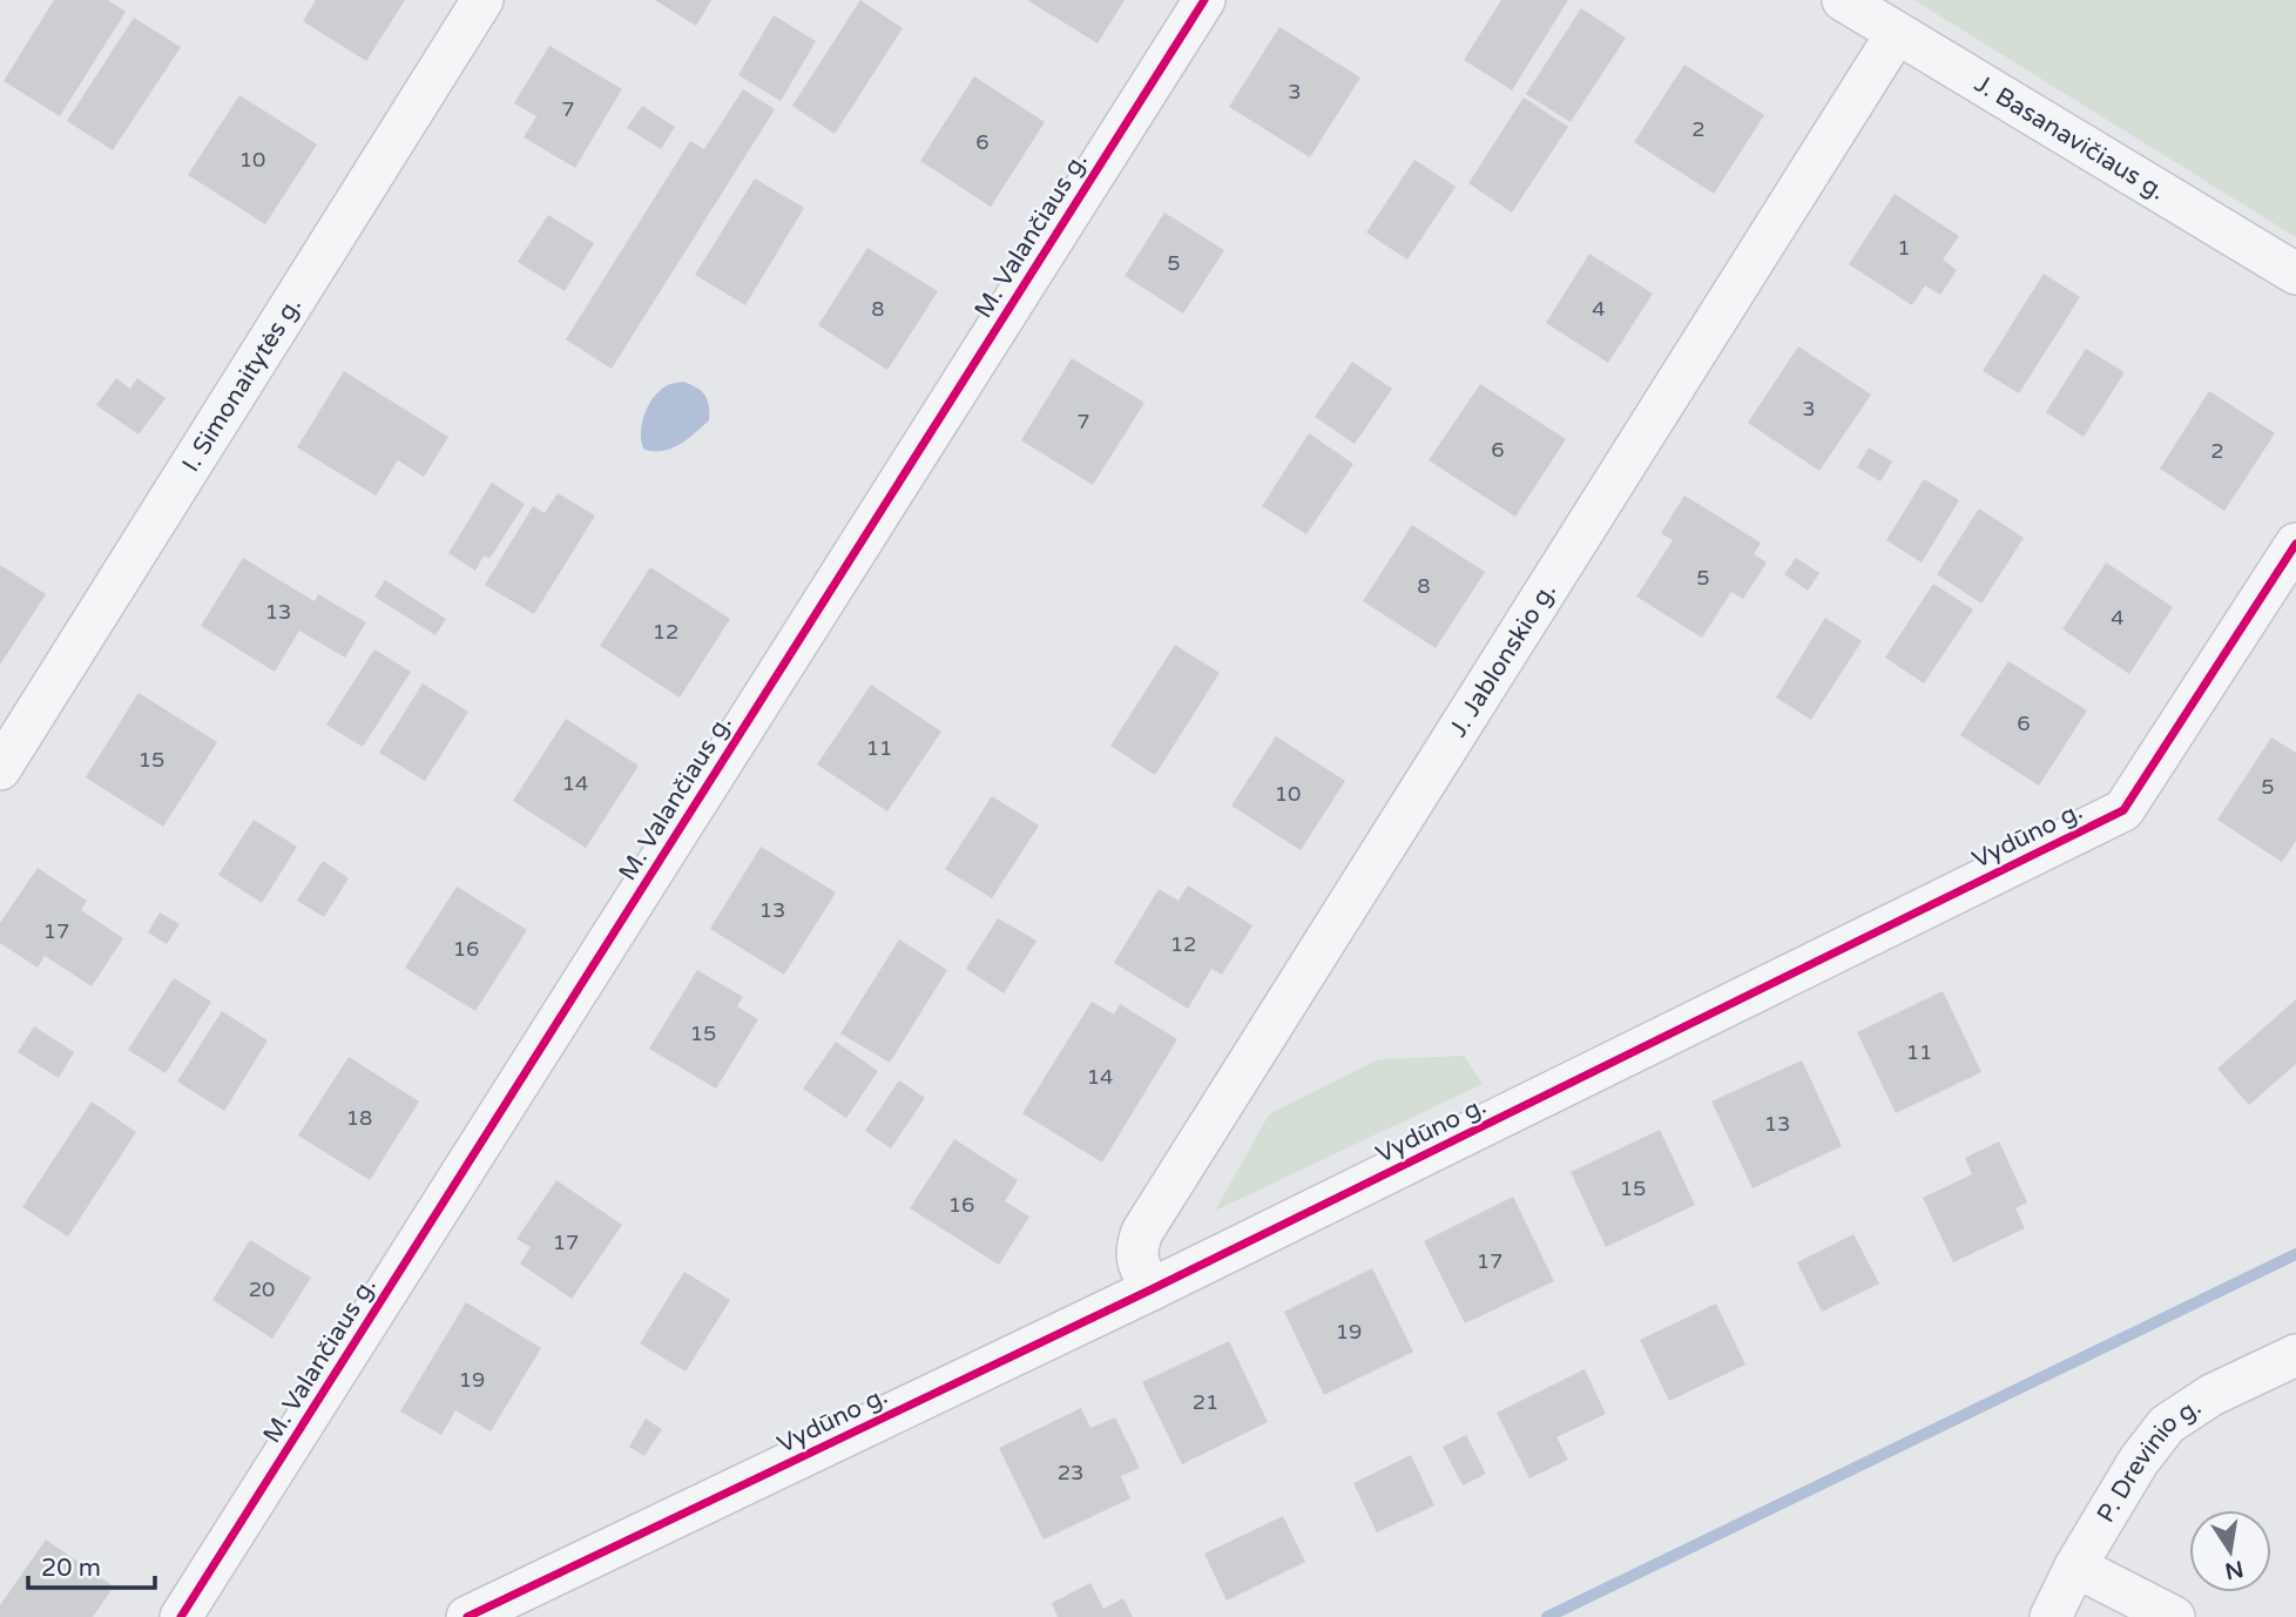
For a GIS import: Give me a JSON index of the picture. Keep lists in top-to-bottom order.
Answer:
{
  "streets": {
    "street": [
      "J. Basanavičiaus g.",
      "M. Valančiaus g.",
      "I. Simonaitytės g.",
      "J. Jablonskio g.",
      "Vydūno g.",
      "P. Drevinio g."
    ]
  },
  "crossings": [
    ["J. Basanavičiaus g.", "J. Jablonskio g."],
    ["J. Jablonskio g.", "Vydūno g."]
  ],
  "house_numbers": [
    "3",
    "7",
    "2",
    "6",
    "10",
    "1",
    "5",
    "8",
    "4",
    "3",
    "7",
    "6",
    "2",
    "5",
    "8",
    "13",
    "4",
    "12",
    "6",
    "11",
    "15",
    "14",
    "5",
    "10",
    "13",
    "17",
    "12",
    "16",
    "15",
    "11",
    "14",
    "18",
    "13",
    "15",
    "16",
    "17",
    "17",
    "20",
    "19",
    "19",
    "21",
    "23"
  ],
  "scale_bar": "20 m",
  "north": "bottom"
}
